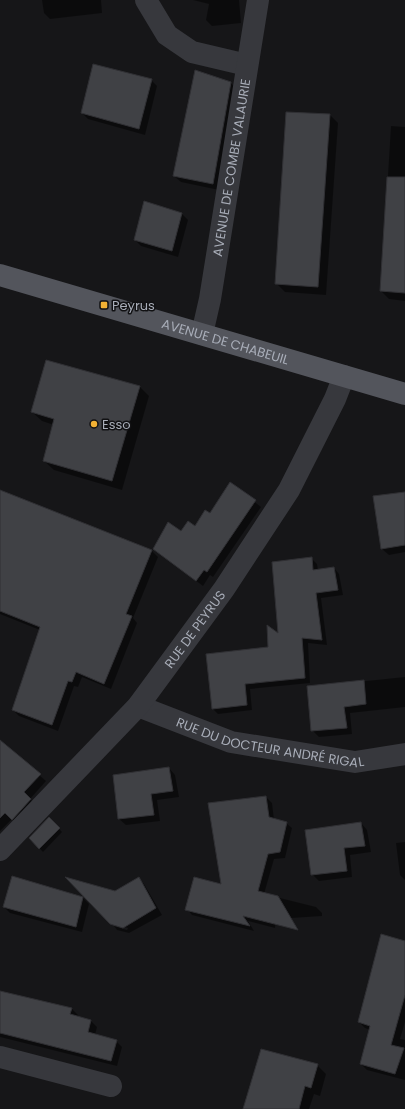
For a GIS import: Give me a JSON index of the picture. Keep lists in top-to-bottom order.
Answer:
{
  "streets": {
    "main road": ["AVENUE DE CHABEUIL"],
    "street": ["AVENUE DE COMBE VALAURIE", "RUE DE PEYRUS", "RUE DU DOCTEUR ANDRÉ RIGAL"]
  },
  "crossings": [
    ["AVENUE DE COMBE VALAURIE", "AVENUE DE CHABEUIL"],
    ["AVENUE DE CHABEUIL", "RUE DE PEYRUS"],
    ["RUE DE PEYRUS", "RUE DU DOCTEUR ANDRÉ RIGAL"]
  ],
  "places": {
    "transit": ["Peyrus"],
    "other": ["Esso"]
  }
}
